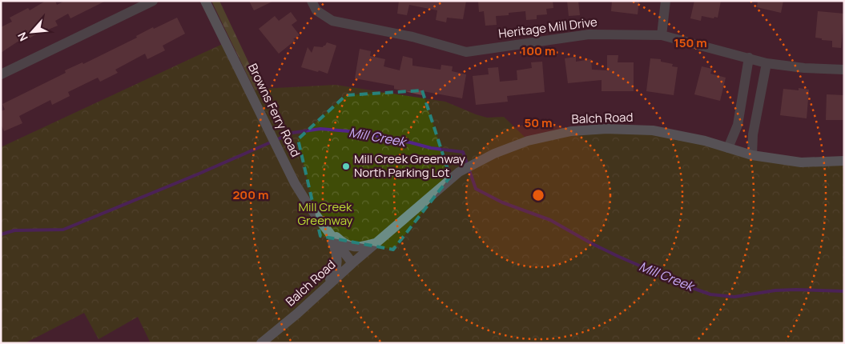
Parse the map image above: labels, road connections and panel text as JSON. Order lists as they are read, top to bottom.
{
  "streets": {
    "street": ["Heritage Mill Drive", "Browns Ferry Road", "Balch Road"]
  },
  "crossings": [
    ["Browns Ferry Road", "Balch Road"]
  ],
  "water": ["Mill Creek"],
  "parks": ["Mill Creek Greenway"],
  "places": ["Mill Creek Greenway North Parking Lot"],
  "north": "bottom left",
  "rings": [
    "150 m",
    "100 m",
    "50 m",
    "200 m"
  ]
}
